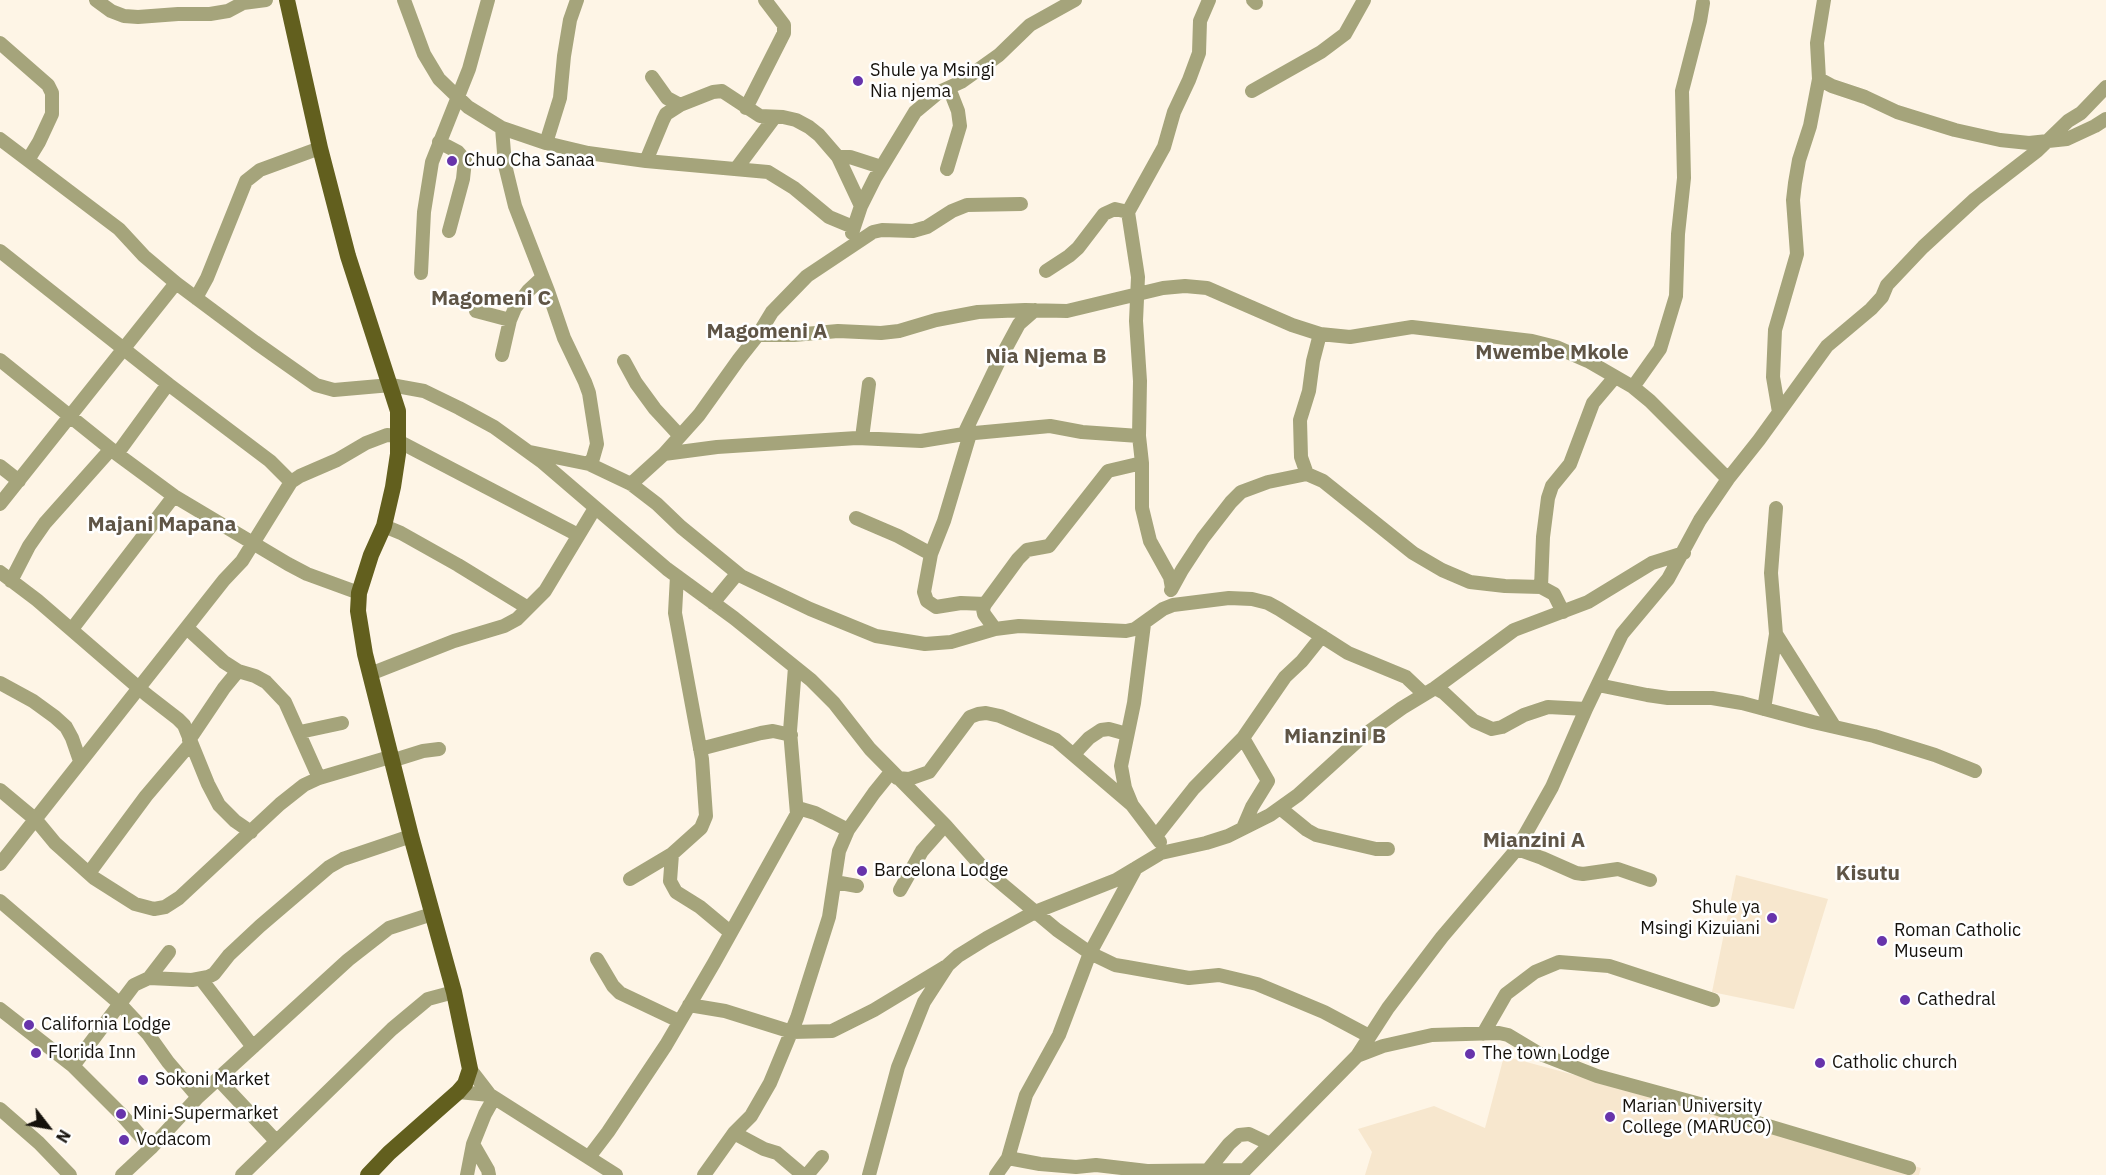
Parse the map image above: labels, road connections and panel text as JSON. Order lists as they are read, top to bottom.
{
  "districts": [
    "Magomeni C",
    "Magomeni A",
    "Mwembe Mkole",
    "Nia Njema B",
    "Majani Mapana",
    "Mianzini B",
    "Mianzini A",
    "Kisutu"
  ],
  "places": [
    "Shule ya Msingi Nia njema",
    "Chuo Cha Sanaa",
    "Barcelona Lodge",
    "Shule ya Msingi Kizuiani",
    "Roman Catholic Museum",
    "Cathedral",
    "California Lodge",
    "Florida Inn",
    "The town Lodge",
    "Catholic church",
    "Sokoni Market",
    "Mini-Supermarket",
    "Marian University College (MARUCO)",
    "Vodacom"
  ],
  "north": "bottom right"
}
